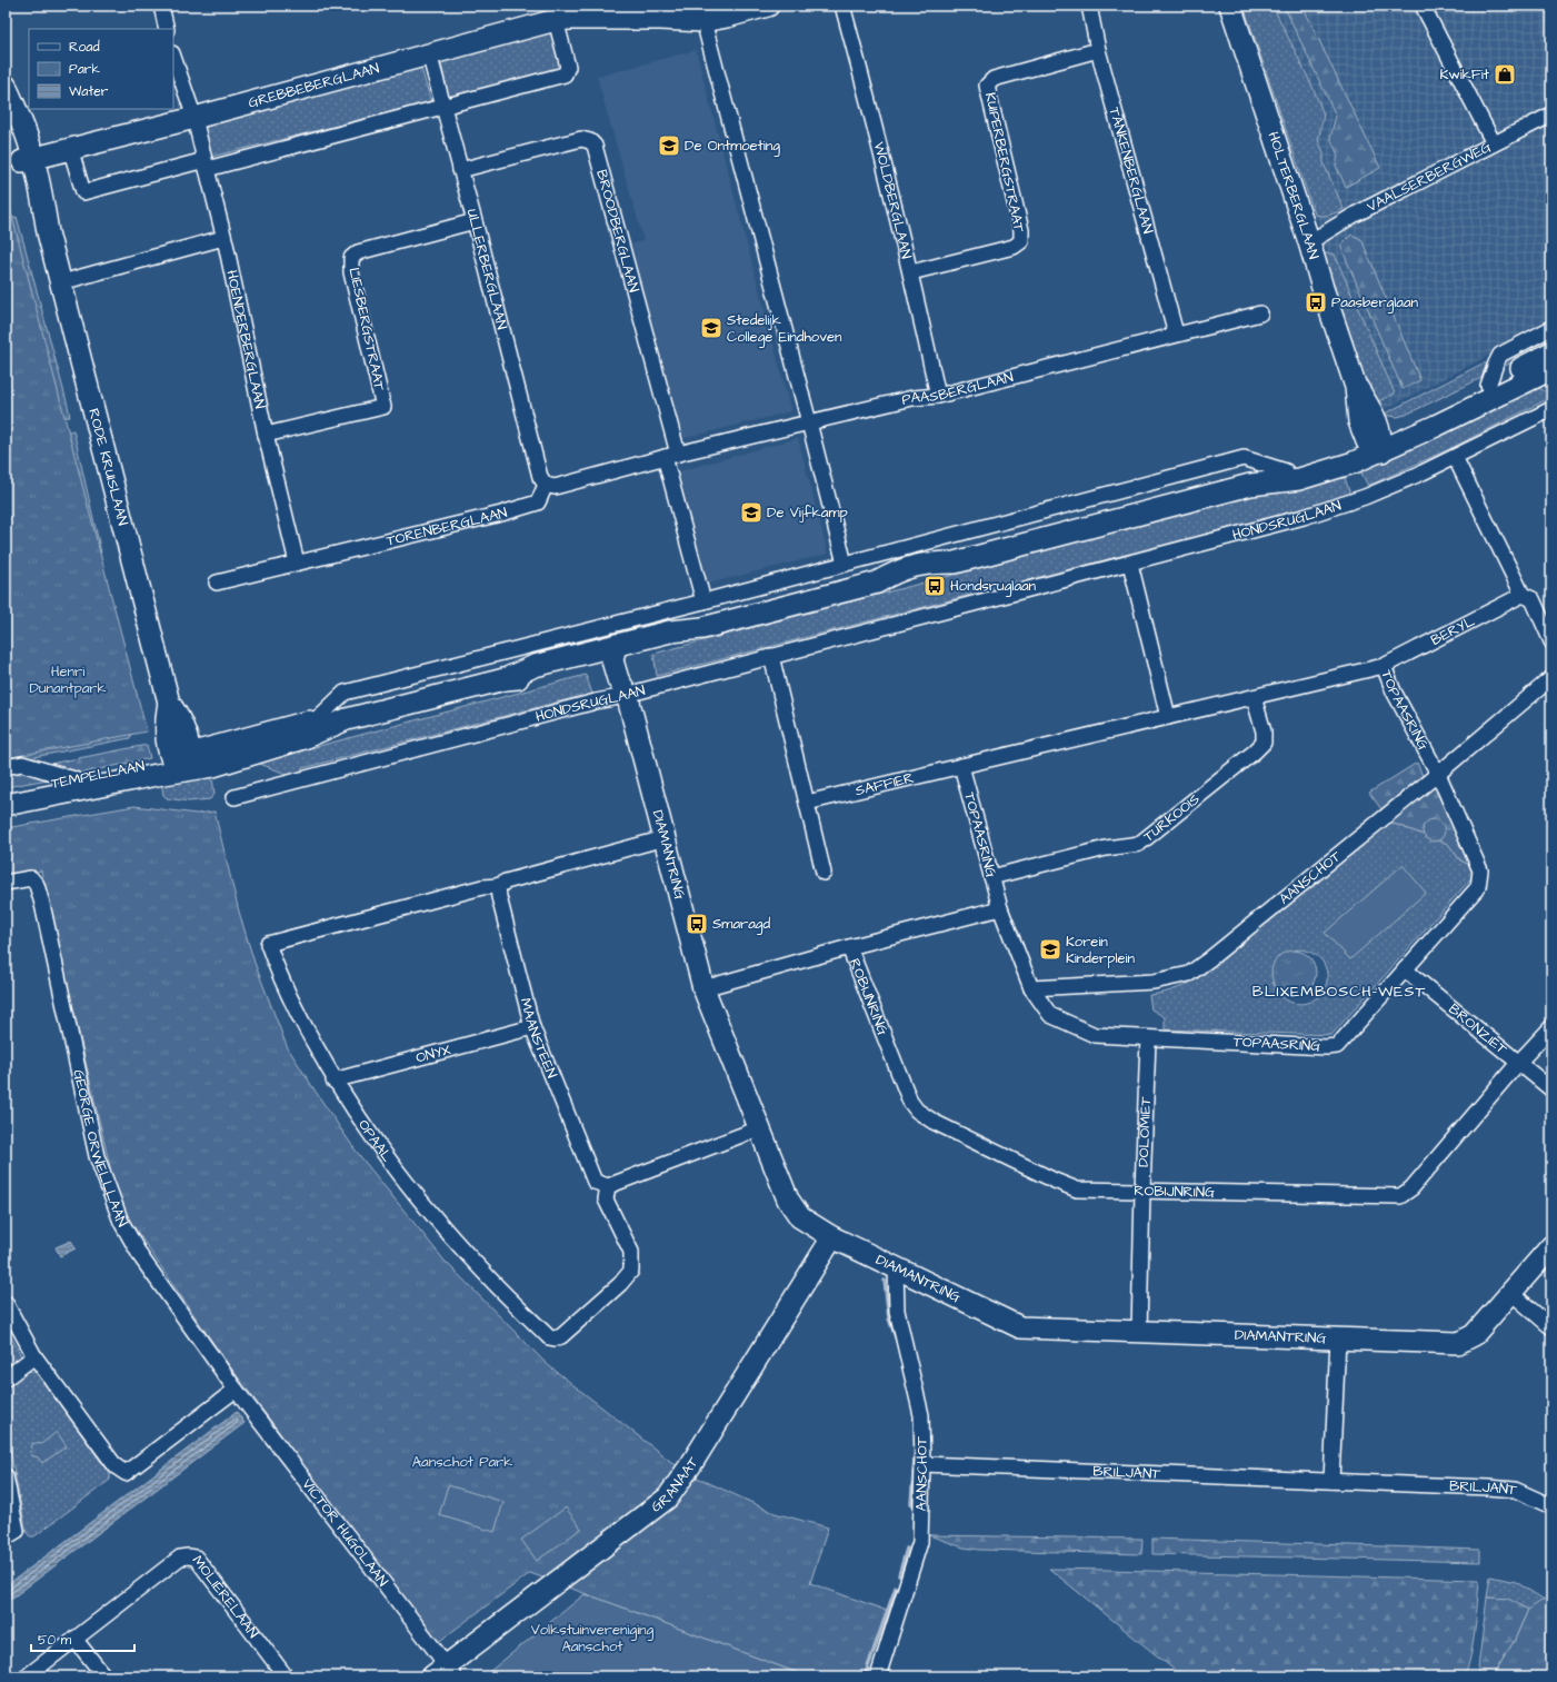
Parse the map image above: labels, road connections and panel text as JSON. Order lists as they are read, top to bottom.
{
  "streets": {
    "street": [
      "GREBBEBERGLAAN",
      "KUIPERBERGSTRAAT",
      "TANKENBERGLAAN",
      "VAALSERBERGWEG",
      "HOLTERBERGLAAN",
      "WOLDBERGLAAN",
      "BROODBERGLAAN",
      "ULLERBERGLAAN",
      "LIESBERGSTRAAT",
      "HOENDERBERGLAAN",
      "PAASBERGLAAN",
      "RODE KRUISLAAN",
      "HONDSRUGLAAN",
      "TORENBERGLAAN",
      "BERYL",
      "TOPAASRING",
      "TEMPELLAAN",
      "SAFFIER",
      "TURKOOIS",
      "DIAMANTRING",
      "AANSCHOT",
      "ROBIJNRING",
      "BRONZIET",
      "MAANSTEEN",
      "ONYX",
      "DOLOMIET",
      "OPAAL",
      "GEORGE ORWELLLAAN",
      "BRILJANT",
      "GRANAAT",
      "VICTOR HUGOLAAN",
      "MOLIÈRELAAN"
    ]
  },
  "crossings": [
    ["GREBBEBERGLAAN", "ULLERBERGLAAN"],
    ["GREBBEBERGLAAN", "HOENDERBERGLAAN"],
    ["GREBBEBERGLAAN", "RODE KRUISLAAN"],
    ["KUIPERBERGSTRAAT", "TANKENBERGLAAN"],
    ["KUIPERBERGSTRAAT", "WOLDBERGLAAN"],
    ["TANKENBERGLAAN", "PAASBERGLAAN"],
    ["VAALSERBERGWEG", "HOLTERBERGLAAN"],
    ["WOLDBERGLAAN", "PAASBERGLAAN"],
    ["BROODBERGLAAN", "ULLERBERGLAAN"],
    ["ULLERBERGLAAN", "LIESBERGSTRAAT"],
    ["ULLERBERGLAAN", "TORENBERGLAAN"],
    ["LIESBERGSTRAAT", "HOENDERBERGLAAN"],
    ["HOENDERBERGLAAN", "TORENBERGLAAN"],
    ["RODE KRUISLAAN", "TEMPELLAAN"],
    ["HONDSRUGLAAN", "DIAMANTRING"],
    ["BERYL", "TOPAASRING"],
    ["TOPAASRING", "SAFFIER"],
    ["TOPAASRING", "TURKOOIS"],
    ["TOPAASRING", "AANSCHOT"],
    ["TOPAASRING", "BRONZIET"],
    ["TOPAASRING", "DOLOMIET"],
    ["DIAMANTRING", "AANSCHOT"],
    ["DIAMANTRING", "DOLOMIET"],
    ["DIAMANTRING", "GRANAAT"],
    ["AANSCHOT", "BRILJANT"],
    ["ROBIJNRING", "BRONZIET"],
    ["ROBIJNRING", "DOLOMIET"],
    ["MAANSTEEN", "ONYX"],
    ["MAANSTEEN", "OPAAL"],
    ["ONYX", "OPAAL"],
    ["GEORGE ORWELLLAAN", "VICTOR HUGOLAAN"],
    ["GRANAAT", "VICTOR HUGOLAAN"]
  ],
  "districts": ["BLIXEMBOSCH-WEST"],
  "parks": ["Henri Dunantpark", "Aanschot Park", "Volkstuinvereniging Aanschot"],
  "places": {
    "shop": ["KwikFit"],
    "school or university": [
      "De Ontmoeting",
      "Stedelijk College Eindhoven",
      "De Vijfkamp",
      "Korein Kinderplein"
    ],
    "bus stop": ["Paasberglaan", "Hondsruglaan", "Smaragd"]
  },
  "legend": ["Road", "Park", "Water"],
  "scale_bar": "50 m"
}
